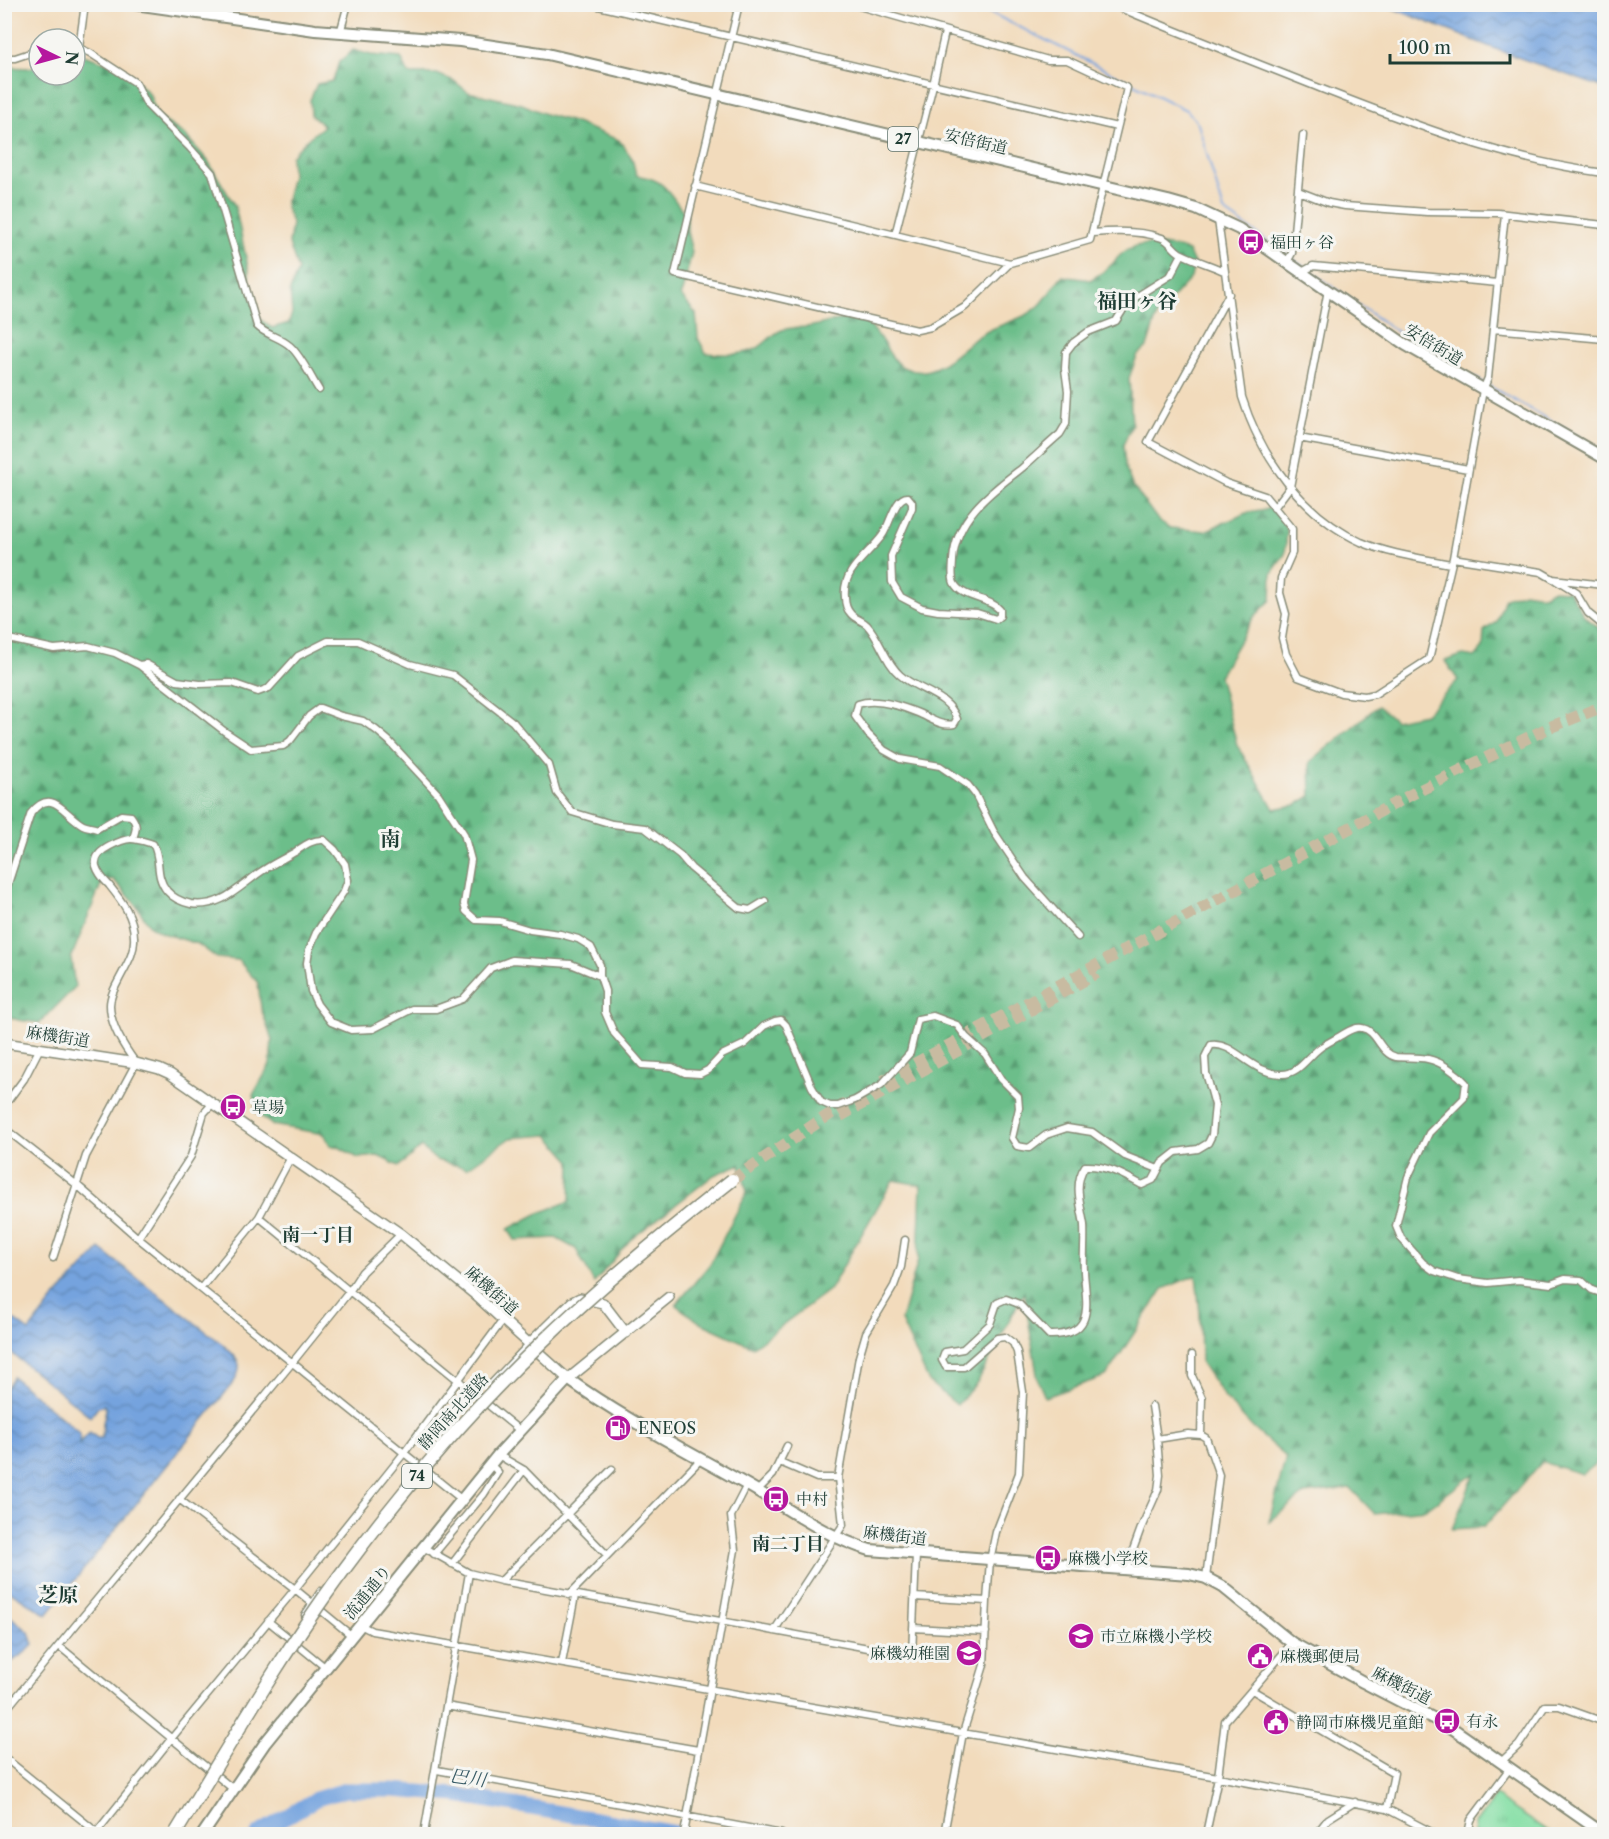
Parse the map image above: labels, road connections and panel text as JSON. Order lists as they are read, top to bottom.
{
  "streets": {
    "highway": ["静岡南北道路", "74"],
    "main road": [
      "27",
      "安倍街道",
      "麻機街道",
      "流通通り"
    ]
  },
  "crossings": [
    ["麻機街道", "流通通り"]
  ],
  "districts": [
    "福田ヶ谷",
    "南",
    "南一丁目",
    "南二丁目",
    "芝原"
  ],
  "water": ["巴川"],
  "places": {
    "bus stop": [
      "福田ヶ谷",
      "草場",
      "中村",
      "麻機小学校",
      "有永"
    ],
    "fuel station": ["ENEOS"],
    "school or university": ["市立麻機小学校", "麻機幼稚園"],
    "public building": ["麻機郵便局", "静岡市麻機児童館"]
  },
  "scale_bar": "100 m",
  "north": "right"
}
